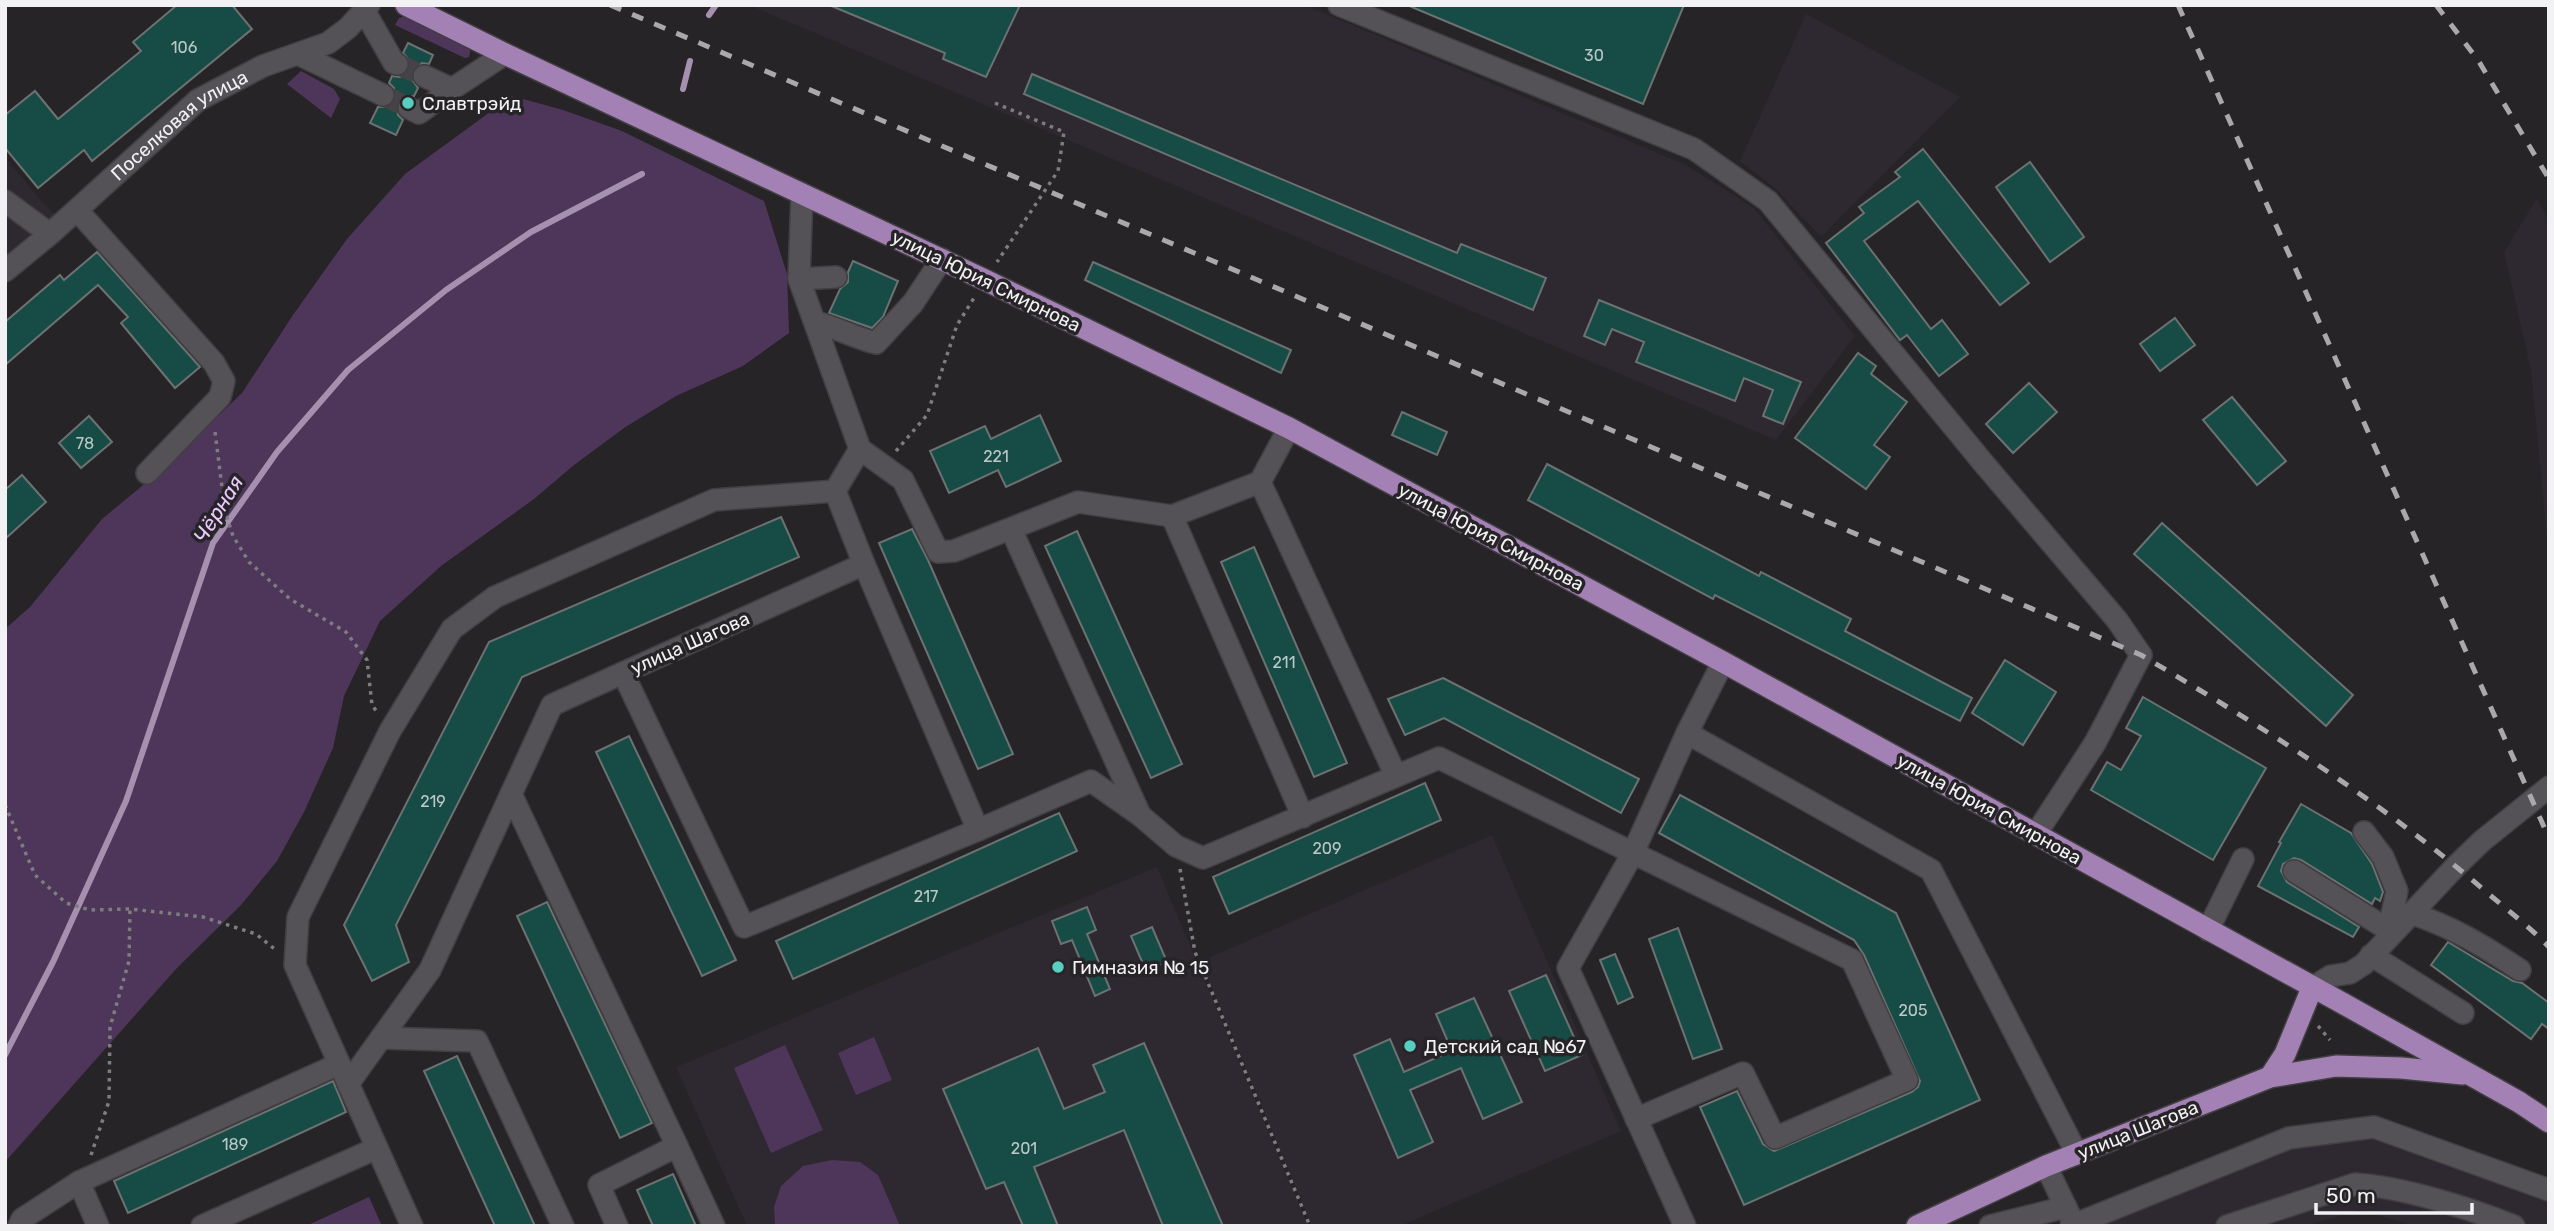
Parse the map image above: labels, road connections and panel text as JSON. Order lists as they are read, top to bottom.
{
  "streets": {
    "main road": ["улица Юрия Смирнова", "улица Шагова"],
    "street": ["Поселковая улица"]
  },
  "crossings": [
    ["улица Юрия Смирнова", "улица Шагова"]
  ],
  "water": ["Чёрная"],
  "places": ["Славтрэйд", "Гимназия № 15", "Детский сад №67"],
  "house_numbers": [
    "106",
    "30",
    "78",
    "221",
    "211",
    "219",
    "209",
    "217",
    "205",
    "189",
    "201"
  ],
  "scale_bar": "50 m"
}
